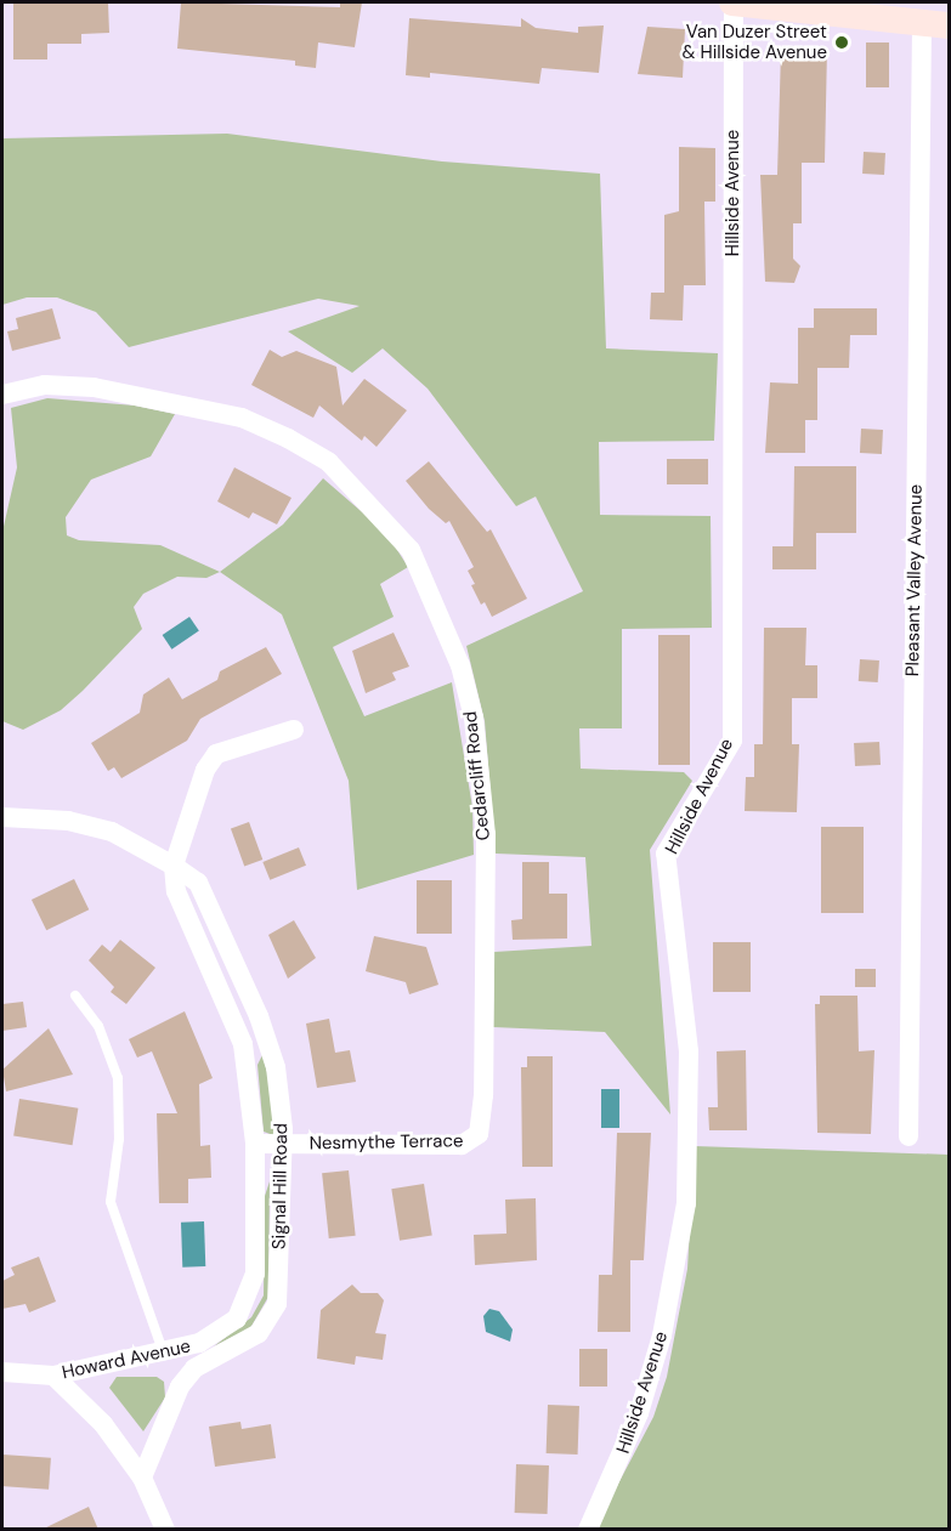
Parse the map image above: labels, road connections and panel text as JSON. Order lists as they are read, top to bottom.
{
  "streets": {
    "street": [
      "Hillside Avenue",
      "Pleasant Valley Avenue",
      "Cedarcliff Road",
      "Nesmythe Terrace",
      "Signal Hill Road",
      "Howard Avenue"
    ]
  },
  "crossings": [
    ["Cedarcliff Road", "Nesmythe Terrace"],
    ["Nesmythe Terrace", "Signal Hill Road"],
    ["Signal Hill Road", "Howard Avenue"]
  ],
  "places": ["Van Duzer Street & Hillside Avenue"]
}
